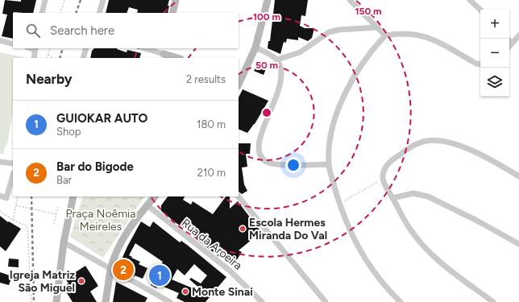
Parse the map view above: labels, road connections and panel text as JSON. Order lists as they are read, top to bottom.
{
  "streets": {
    "street": ["Rua da Aroeira"]
  },
  "parks": ["Praça Noêmia Meireles"],
  "places": ["Escola Hermes Miranda Do Val", "Igreja Matriz São Miguel", "Monte Sinai"],
  "page": {
    "map_buttons": ["+", "−"],
    "search": "Search here",
    "heading": ["Nearby", "2 results"],
    "list": [
      {
        "mark": "1",
        "name": "GUIOKAR AUTO",
        "note": "Shop",
        "value": "180 m"
      },
      {
        "mark": "2",
        "name": "Bar do Bigode",
        "note": "Bar",
        "value": "210 m"
      }
    ],
    "pins": ["2", "1"]
  },
  "rings": ["150 m", "100 m", "50 m"]
}
